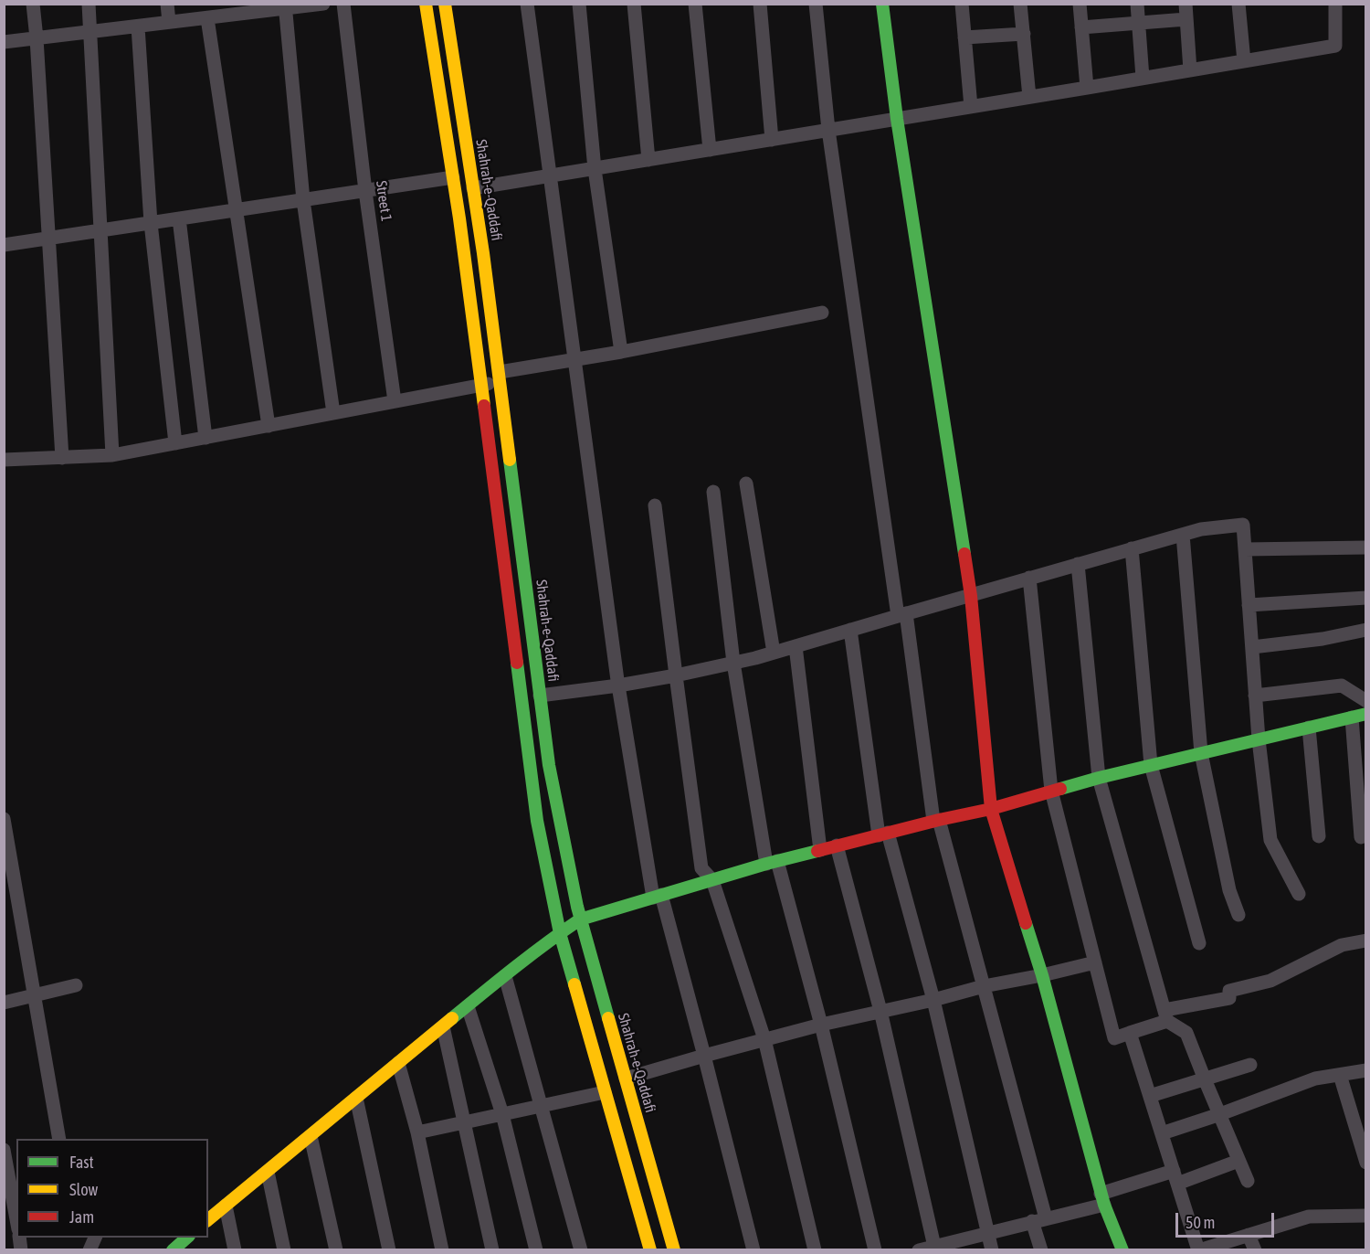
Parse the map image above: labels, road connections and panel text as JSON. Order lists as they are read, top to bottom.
{
  "streets": {
    "street": ["Shahrah-e-Qaddafi", "Street 1"]
  },
  "legend": ["Fast", "Slow", "Jam"],
  "scale_bar": "50 m"
}
